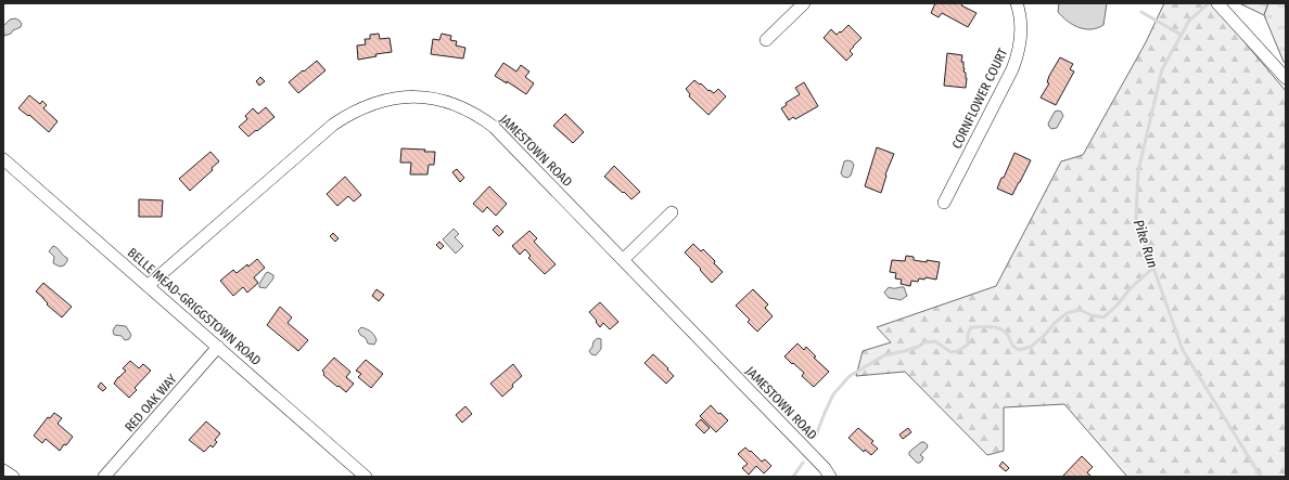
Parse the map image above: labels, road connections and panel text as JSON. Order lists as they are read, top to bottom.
{
  "streets": {
    "street": [
      "CORNFLOWER COURT",
      "JAMESTOWN ROAD",
      "BELLE MEAD-GRIGGSTOWN ROAD",
      "RED OAK WAY"
    ]
  },
  "crossings": [
    ["JAMESTOWN ROAD", "BELLE MEAD-GRIGGSTOWN ROAD"],
    ["BELLE MEAD-GRIGGSTOWN ROAD", "RED OAK WAY"]
  ],
  "water": ["Pike Run"]
}
